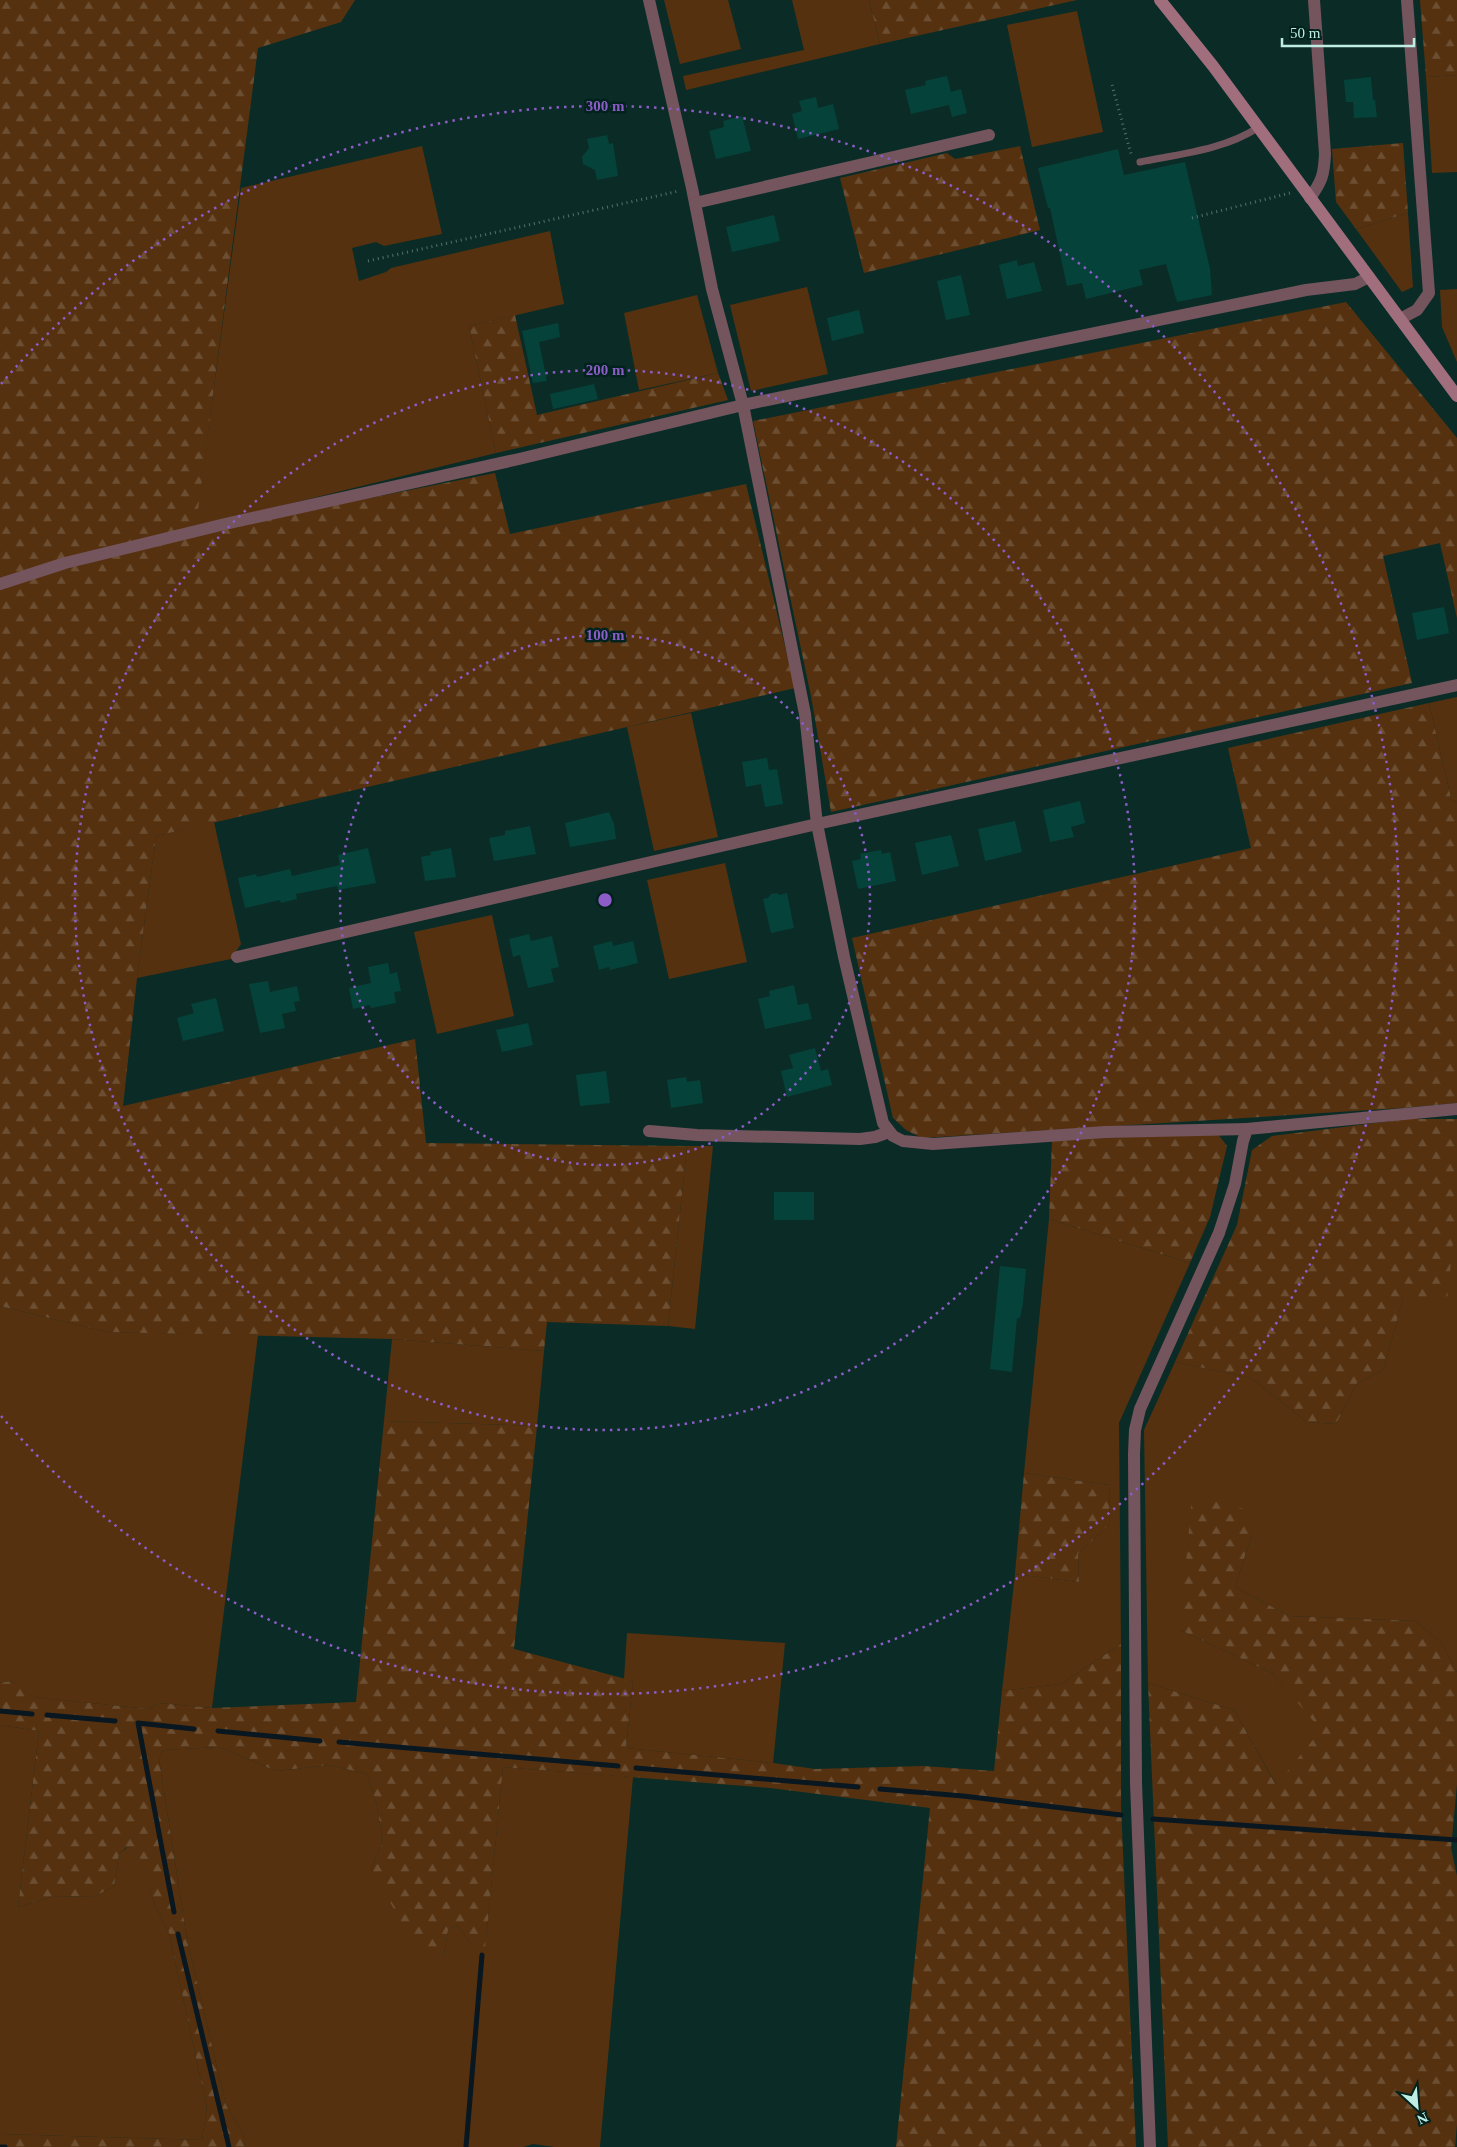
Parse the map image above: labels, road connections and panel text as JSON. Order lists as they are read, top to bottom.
{
  "scale_bar": "50 m",
  "north": "bottom right",
  "rings": ["300 m", "200 m", "100 m"]
}
